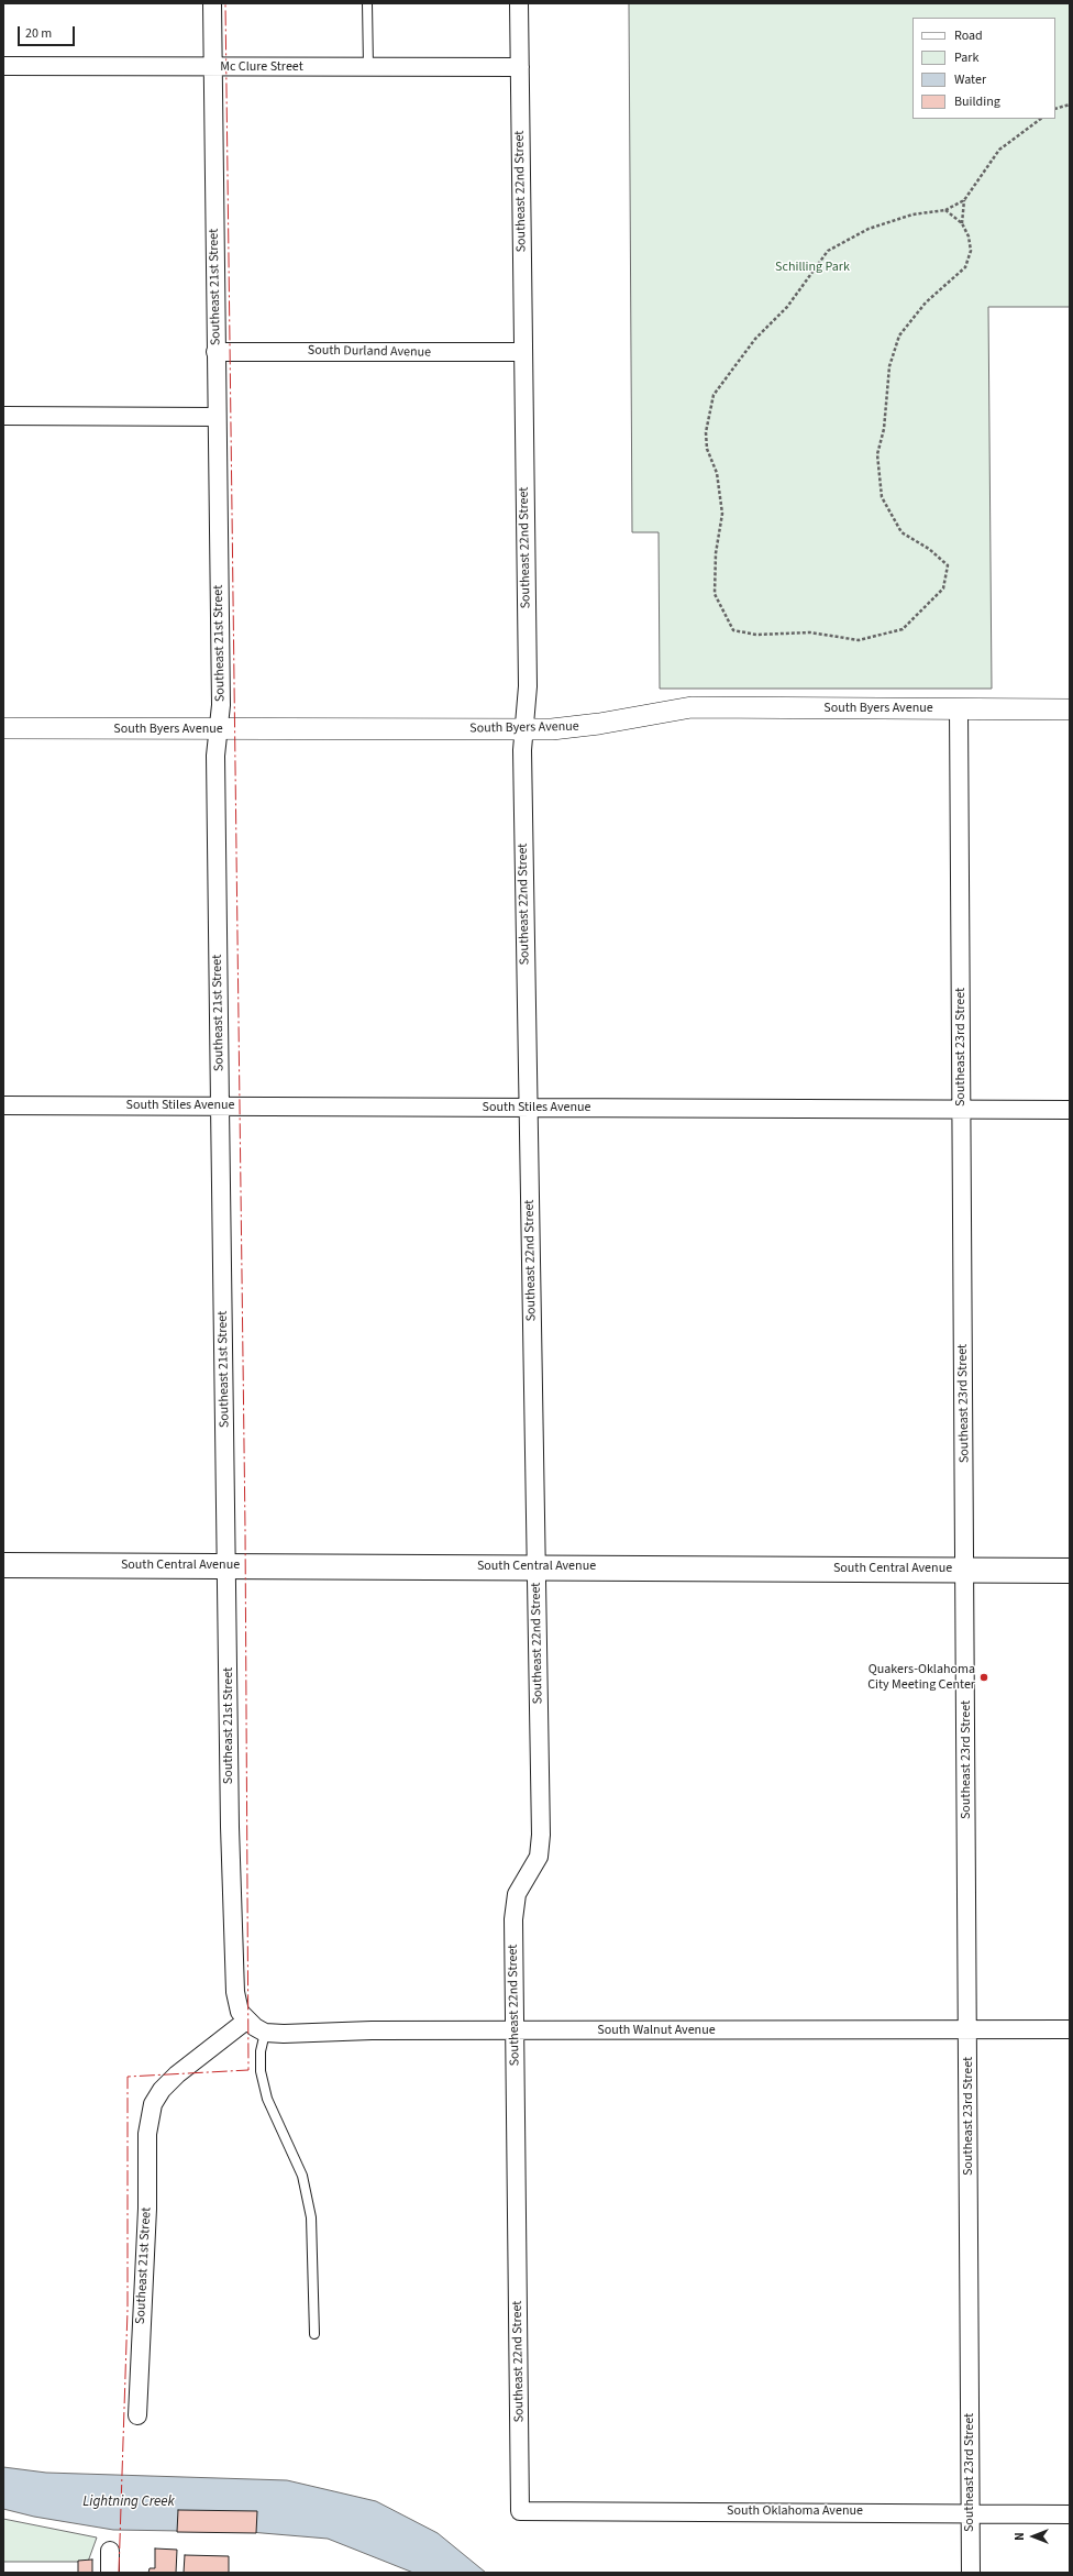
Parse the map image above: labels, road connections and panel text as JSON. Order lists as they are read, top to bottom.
{
  "streets": {
    "main road": ["South Central Avenue"],
    "street": [
      "Mc Clure Street",
      "Southeast 22nd Street",
      "Southeast 21st Street",
      "South Durland Avenue",
      "South Byers Avenue",
      "Southeast 23rd Street",
      "South Stiles Avenue",
      "South Walnut Avenue",
      "South Oklahoma Avenue"
    ]
  },
  "crossings": [
    ["Mc Clure Street", "Southeast 22nd Street"],
    ["Mc Clure Street", "Southeast 21st Street"],
    ["Southeast 22nd Street", "South Durland Avenue"],
    ["Southeast 22nd Street", "South Byers Avenue"],
    ["Southeast 22nd Street", "South Stiles Avenue"],
    ["Southeast 22nd Street", "South Central Avenue"],
    ["Southeast 22nd Street", "South Walnut Avenue"],
    ["Southeast 22nd Street", "South Oklahoma Avenue"],
    ["Southeast 21st Street", "South Durland Avenue"],
    ["Southeast 21st Street", "South Byers Avenue"],
    ["Southeast 21st Street", "South Stiles Avenue"],
    ["Southeast 21st Street", "South Central Avenue"],
    ["South Byers Avenue", "Southeast 23rd Street"],
    ["Southeast 23rd Street", "South Stiles Avenue"],
    ["Southeast 23rd Street", "South Central Avenue"],
    ["Southeast 23rd Street", "South Walnut Avenue"],
    ["Southeast 23rd Street", "South Oklahoma Avenue"]
  ],
  "water": ["Lightning Creek"],
  "parks": ["Schilling Park"],
  "places": ["Quakers-Oklahoma City Meeting Center"],
  "legend": [
    "Road",
    "Park",
    "Water",
    "Building"
  ],
  "scale_bar": "20 m",
  "north": "left"
}
